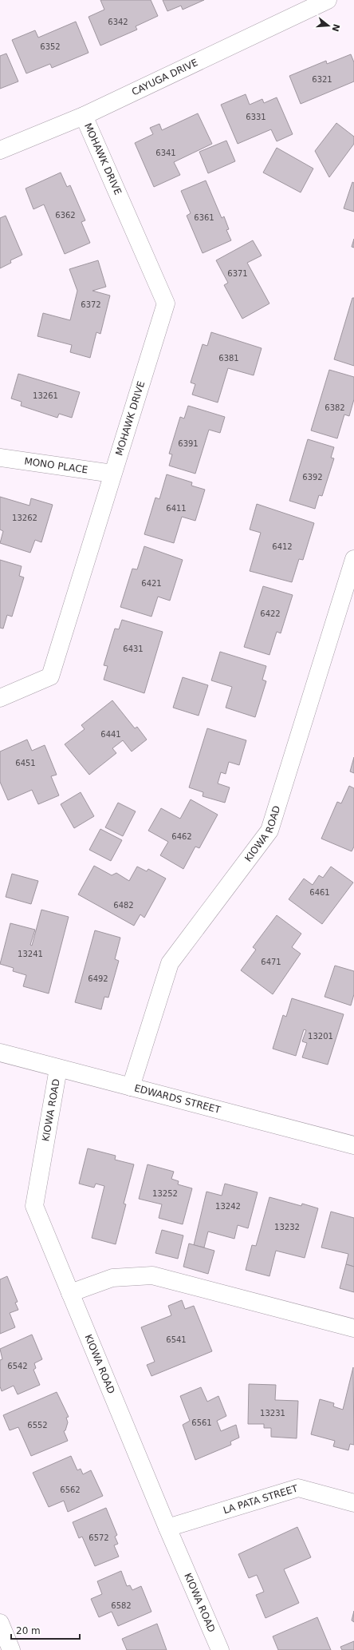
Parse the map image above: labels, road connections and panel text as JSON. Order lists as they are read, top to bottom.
{
  "streets": {
    "street": [
      "CAYUGA DRIVE",
      "MOHAWK DRIVE",
      "MONO PLACE",
      "KIOWA ROAD",
      "EDWARDS STREET",
      "LA PATA STREET"
    ]
  },
  "crossings": [
    ["CAYUGA DRIVE", "MOHAWK DRIVE"],
    ["MOHAWK DRIVE", "MONO PLACE"],
    ["KIOWA ROAD", "EDWARDS STREET"],
    ["KIOWA ROAD", "LA PATA STREET"]
  ],
  "house_numbers": [
    "6342",
    "6352",
    "6321",
    "6331",
    "6341",
    "6362",
    "6361",
    "6371",
    "6372",
    "6381",
    "13261",
    "6382",
    "6391",
    "6392",
    "6411",
    "13262",
    "6412",
    "6421",
    "6422",
    "6431",
    "6441",
    "6451",
    "6462",
    "6461",
    "6482",
    "13241",
    "6471",
    "6492",
    "13201",
    "13252",
    "13242",
    "13232",
    "6541",
    "6542",
    "13231",
    "6561",
    "6552",
    "6562",
    "6572",
    "6582"
  ],
  "scale_bar": "20 m",
  "north": "right"
}
